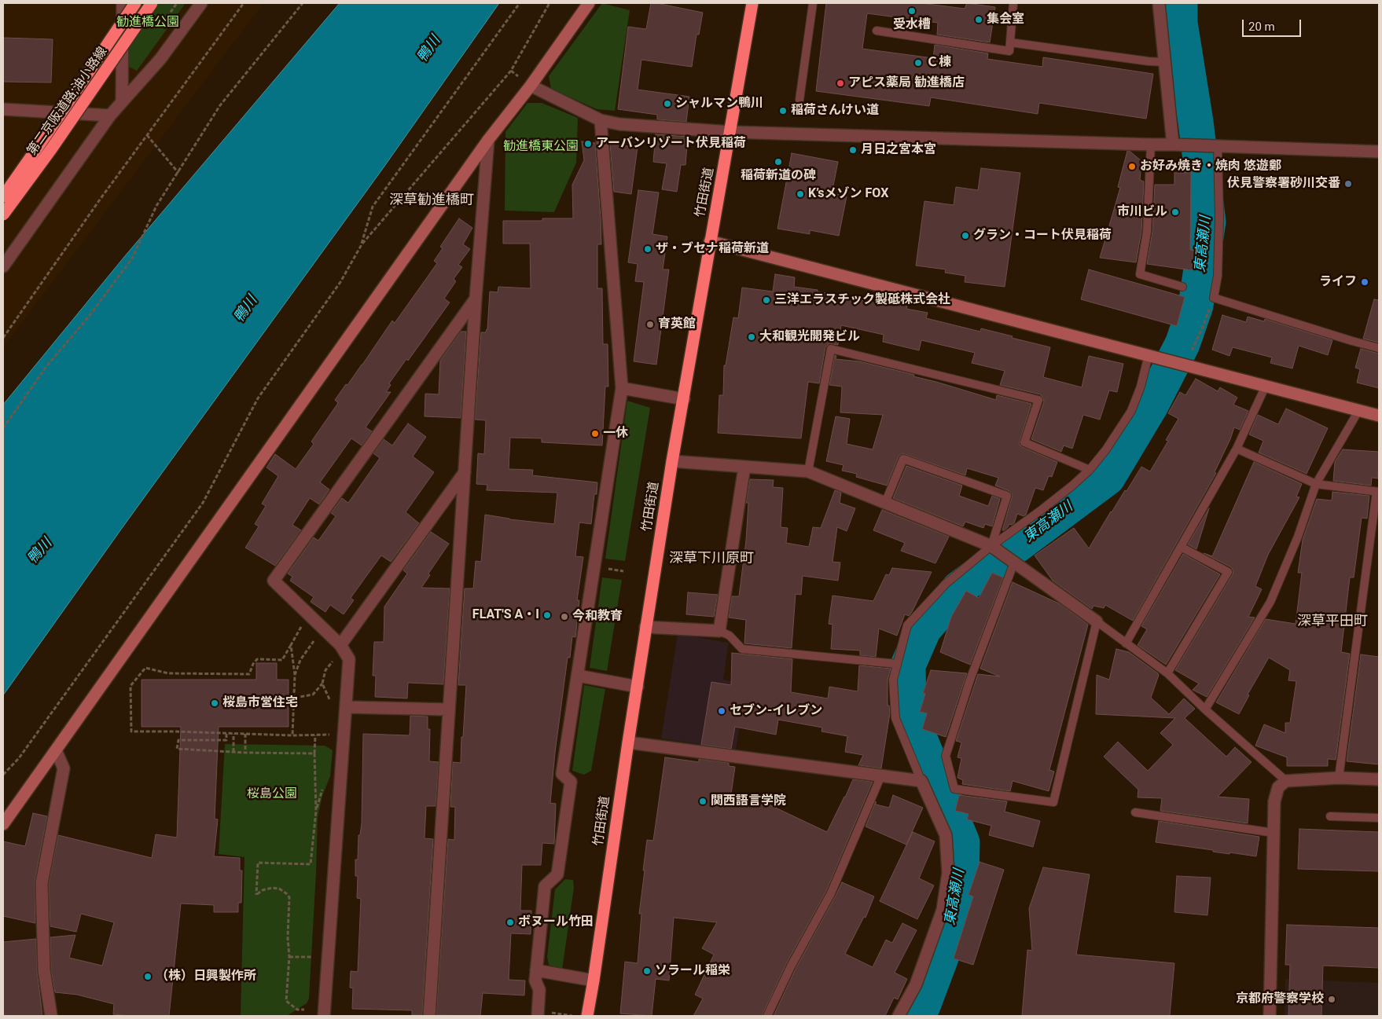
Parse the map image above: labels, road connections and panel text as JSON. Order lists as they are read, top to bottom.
{
  "streets": {
    "highway": ["第二京阪道路;油小路線", "竹田街道"]
  },
  "districts": ["深草勧進橋町", "深草下川原町", "深草平田町"],
  "water": ["鴨川", "東高瀬川"],
  "parks": ["勧進橋公園", "勧進橋東公園", "桜島公園"],
  "places": [
    "受水槽",
    "集会室",
    "Ｃ棟",
    "アピス薬局 勧進橋店",
    "シャルマン鴨川",
    "稲荷さんけい道",
    "アーバンリゾート伏見稲荷",
    "月日之宮本宮",
    "稲荷新道の碑",
    "お好み焼き・焼肉 悠遊鄭",
    "伏見警察署砂川交番",
    "K’sメゾン FOX",
    "市川ビル",
    "グラン・コート伏見稲荷",
    "ザ・ブセナ稲荷新道",
    "ライフ",
    "三洋エラスチック製砥株式会社",
    "育英館",
    "大和観光開発ビル",
    "一休",
    "FLAT'S A・I",
    "今和教育",
    "桜島市営住宅",
    "セブン-イレブン",
    "関西語言学院",
    "ボヌール竹田",
    "ソラール稲栄",
    "（株）日興製作所",
    "京都府警察学校"
  ],
  "scale_bar": "20 m"
}
